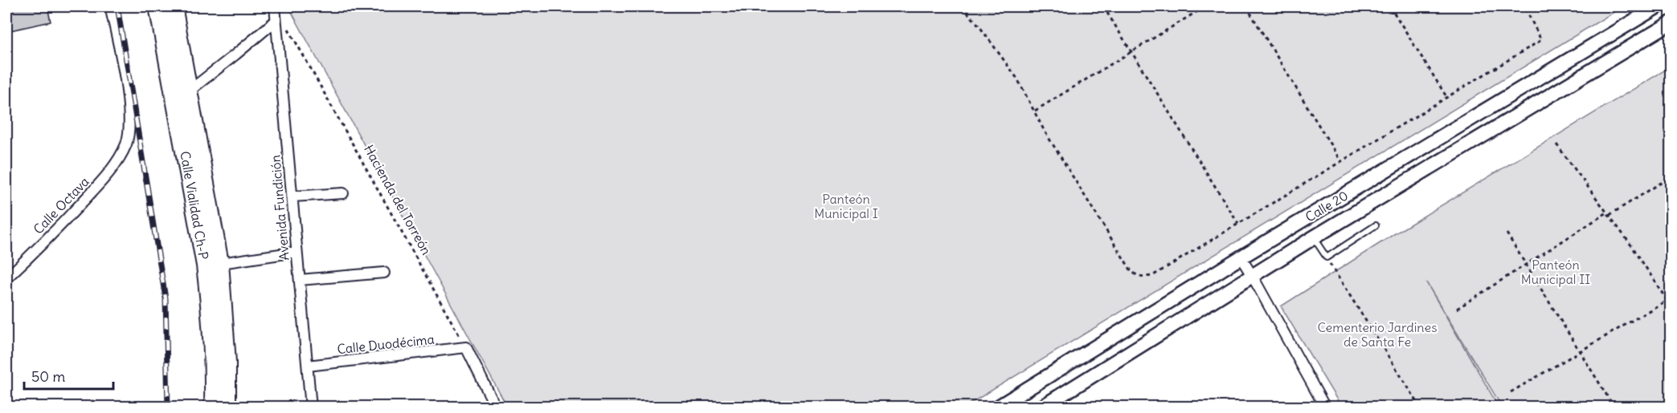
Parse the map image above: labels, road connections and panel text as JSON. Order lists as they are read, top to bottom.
{
  "streets": {
    "main road": ["Calle Vialidad Ch-P", "Calle 20"],
    "street": ["Calle Octava", "Avenida Fundición", "Calle Duodécima"],
    "path": ["Hacienda del Torreón"]
  },
  "crossings": [
    ["Hacienda del Torreón", "Avenida Fundición"],
    ["Hacienda del Torreón", "Calle Duodécima"],
    ["Avenida Fundición", "Calle Duodécima"]
  ],
  "parks": ["Panteón Municipal I", "Panteón Municipal II", "Cementerio Jardines de Santa Fe"],
  "scale_bar": "50 m"
}
